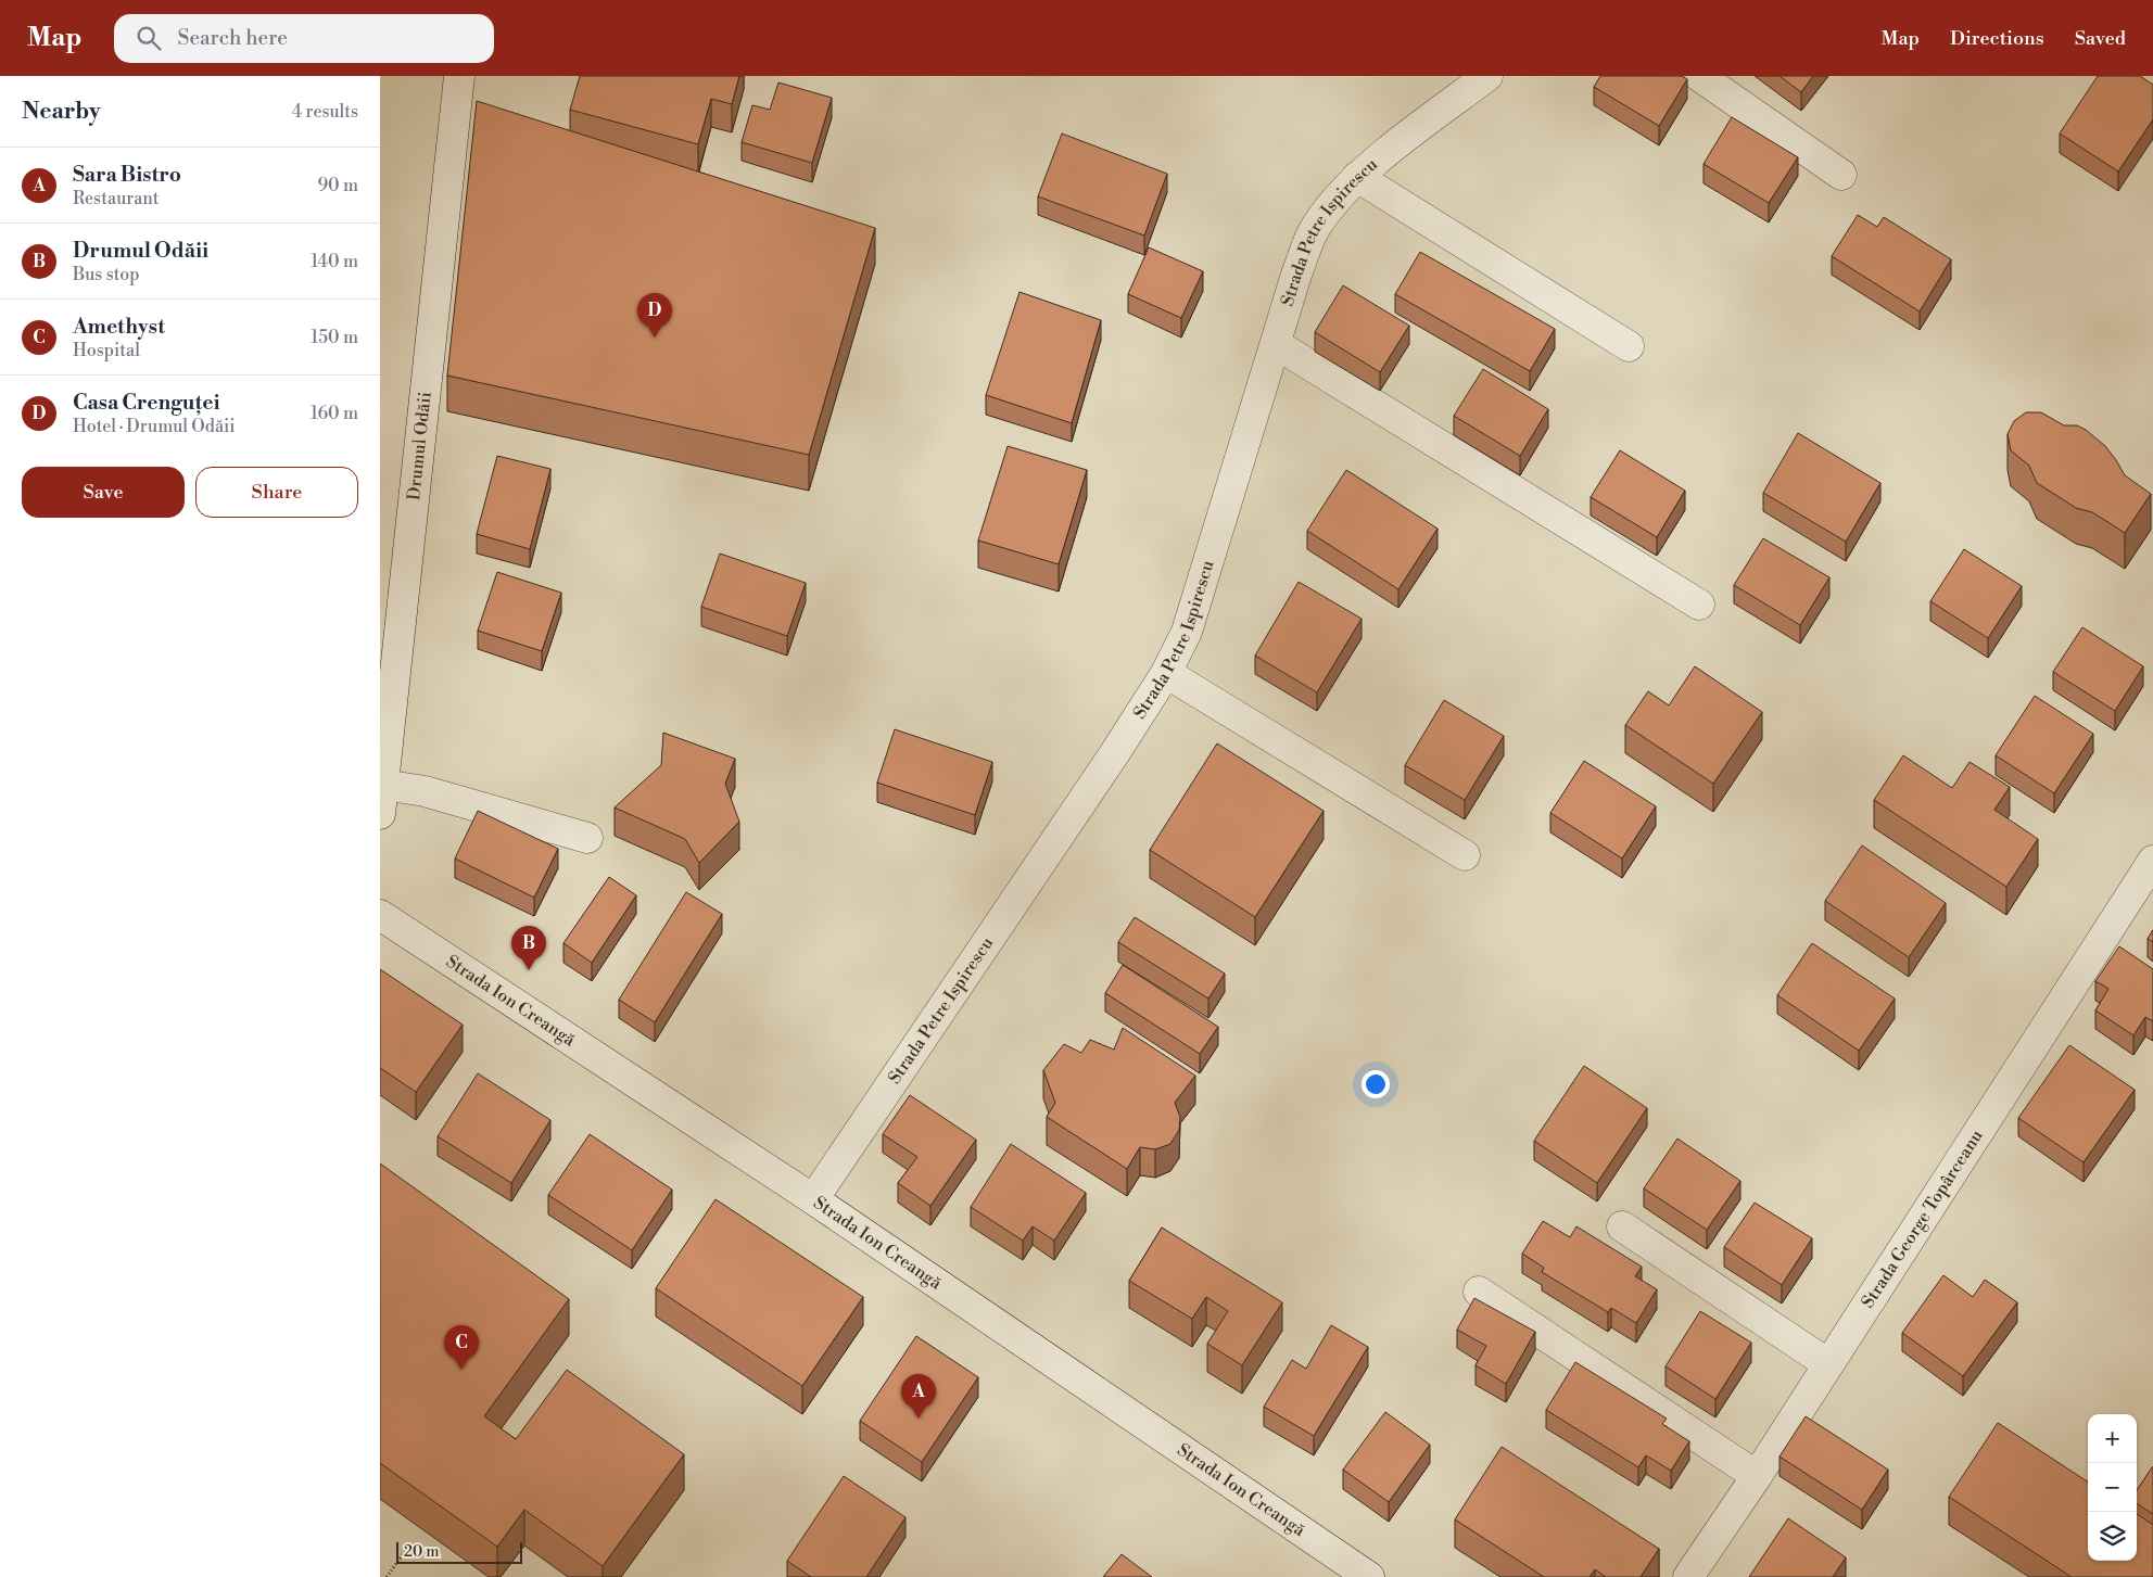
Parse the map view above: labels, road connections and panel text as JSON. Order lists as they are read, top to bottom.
{
  "streets": {
    "street": [
      "Strada Petre Ispirescu",
      "Drumul Odăii",
      "Strada Ion Creangă",
      "Strada George Topârceanu"
    ]
  },
  "crossings": [
    ["Strada Petre Ispirescu", "Strada Ion Creangă"]
  ],
  "scale_bar": "20 m",
  "page": {
    "header": "Map",
    "search": "Search here",
    "nav": ["Map", "Directions", "Saved"],
    "heading": ["Nearby", "4 results"],
    "list": [
      {
        "mark": "A",
        "name": "Sara Bistro",
        "note": "Restaurant",
        "value": "90 m"
      },
      {
        "mark": "B",
        "name": "Drumul Odăii",
        "note": "Bus stop",
        "value": "140 m"
      },
      {
        "mark": "C",
        "name": "Amethyst",
        "note": "Hospital",
        "value": "150 m"
      },
      {
        "mark": "D",
        "name": "Casa Crenguței",
        "note": "Hotel · Drumul Odăii",
        "value": "160 m"
      }
    ],
    "pins": [
      "D",
      "B",
      "C",
      "A"
    ],
    "buttons": ["Save", "Share"],
    "map_buttons": ["+", "−"],
    "scale": "20 m"
  }
}
